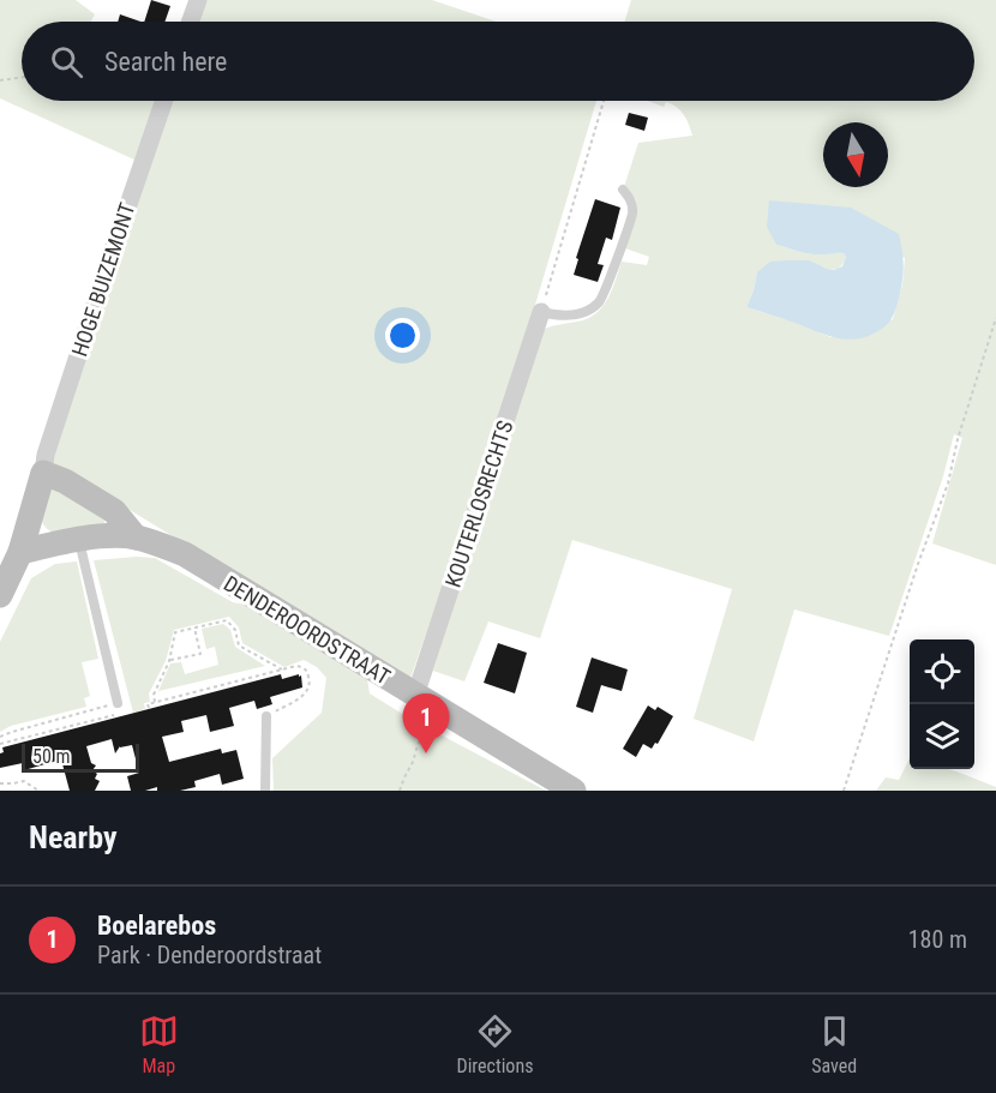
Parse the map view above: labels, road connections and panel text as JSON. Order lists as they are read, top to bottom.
{
  "streets": {
    "street": ["HOGE BUIZEMONT", "KOUTERLOSRECHTS", "DENDEROORDSTRAAT"]
  },
  "crossings": [
    ["HOGE BUIZEMONT", "DENDEROORDSTRAAT"],
    ["KOUTERLOSRECHTS", "DENDEROORDSTRAAT"]
  ],
  "scale_bar": "50 m",
  "north": "bottom",
  "page": {
    "search": "Search here",
    "pins": "1",
    "scale": "50 m",
    "heading": "Nearby",
    "list": [
      {
        "mark": "1",
        "name": "Boelarebos",
        "note": "Park · Denderoordstraat",
        "value": "180 m"
      }
    ],
    "nav": ["Map", "Directions", "Saved"]
  }
}
